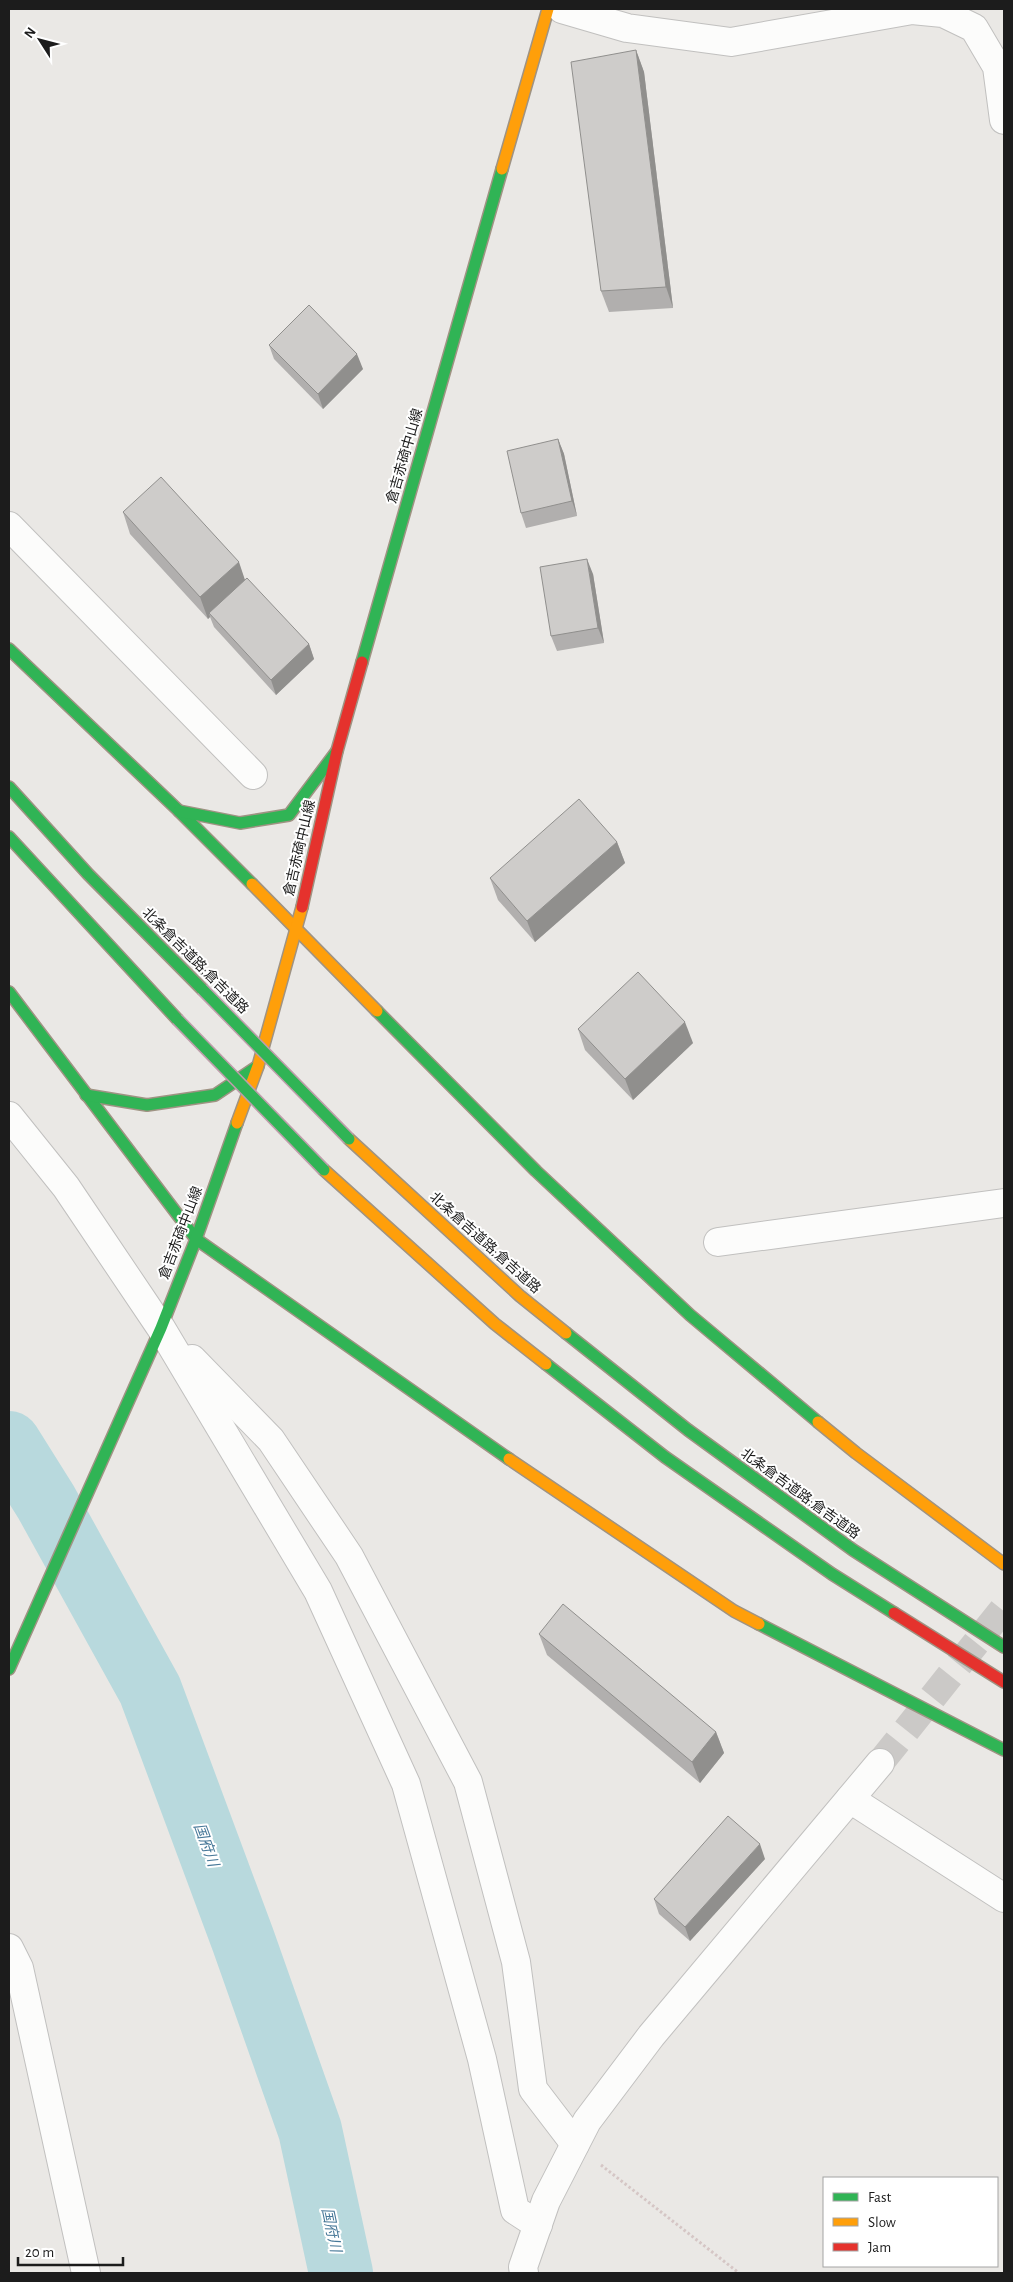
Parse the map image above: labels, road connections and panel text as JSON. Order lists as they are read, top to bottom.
{
  "streets": {
    "main road": ["倉吉赤碕中山線", "北条倉吉道路;倉吉道路"]
  },
  "water": ["国府川"],
  "legend": ["Fast", "Slow", "Jam"],
  "scale_bar": "20 m",
  "north": "top left"
}
